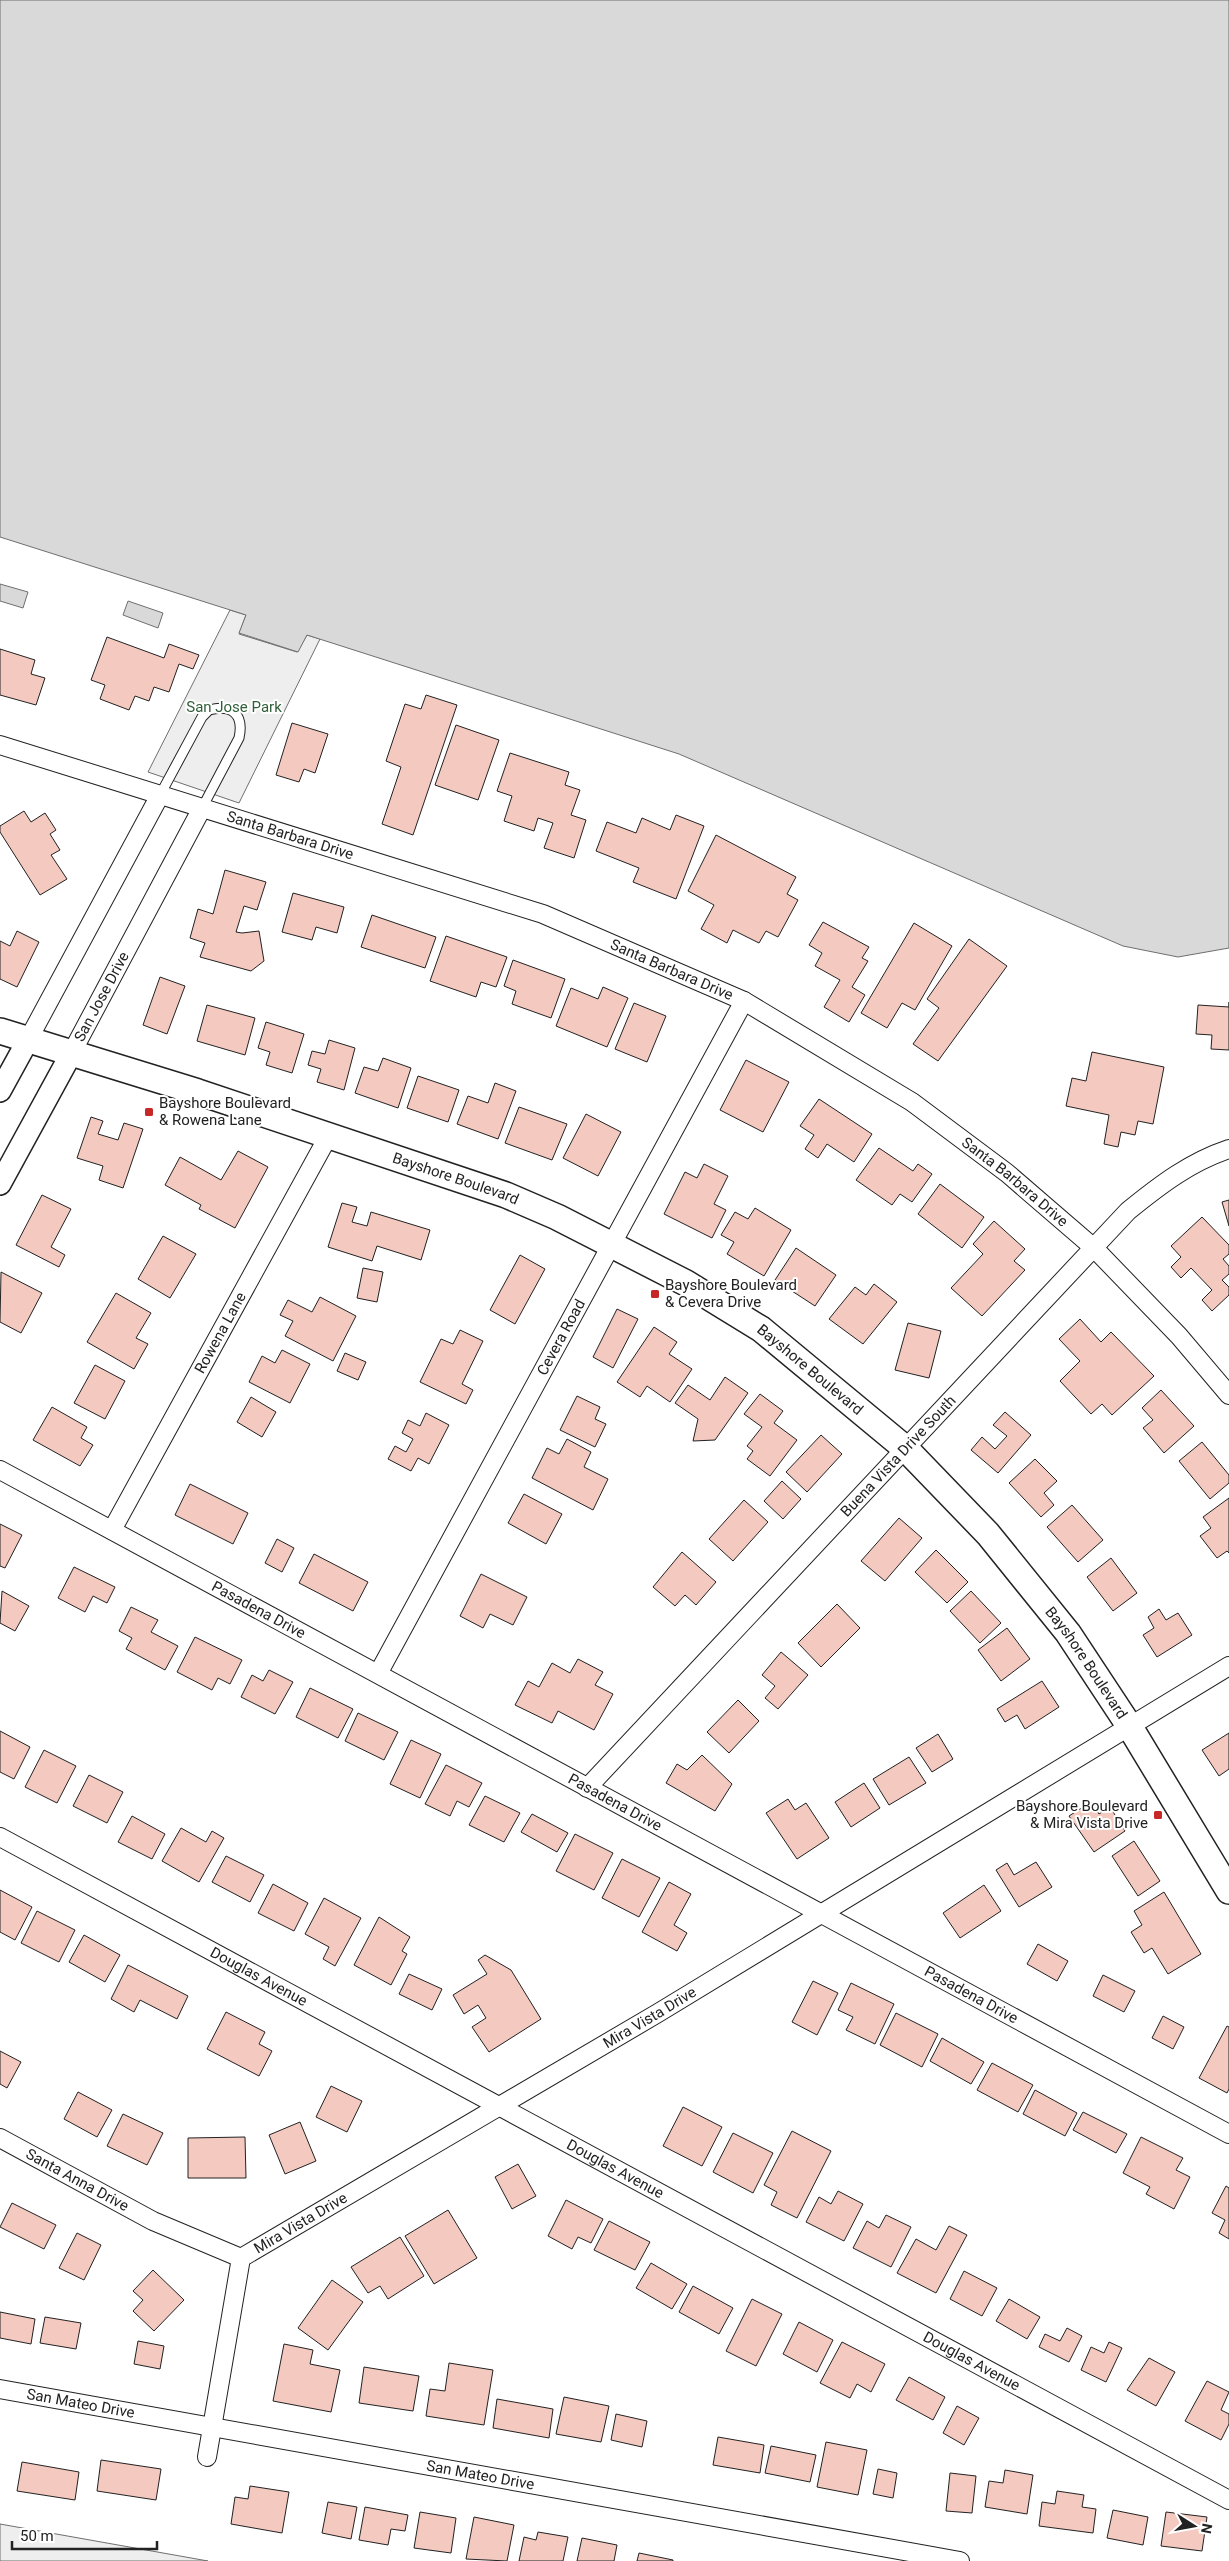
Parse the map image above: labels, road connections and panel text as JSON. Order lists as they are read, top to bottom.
{
  "streets": {
    "main road": ["Bayshore Boulevard"],
    "street": [
      "Santa Barbara Drive",
      "San Jose Drive",
      "Rowena Lane",
      "Cevera Road",
      "Buena Vista Drive South",
      "Pasadena Drive",
      "Douglas Avenue",
      "Mira Vista Drive",
      "Santa Anna Drive",
      "San Mateo Drive"
    ]
  },
  "crossings": [
    ["Santa Barbara Drive", "San Jose Drive"],
    ["Santa Barbara Drive", "Cevera Road"],
    ["Santa Barbara Drive", "Buena Vista Drive South"],
    ["San Jose Drive", "Bayshore Boulevard"],
    ["Bayshore Boulevard", "Rowena Lane"],
    ["Bayshore Boulevard", "Cevera Road"],
    ["Bayshore Boulevard", "Buena Vista Drive South"],
    ["Bayshore Boulevard", "Mira Vista Drive"],
    ["Rowena Lane", "Pasadena Drive"],
    ["Cevera Road", "Pasadena Drive"],
    ["Buena Vista Drive South", "Pasadena Drive"],
    ["Pasadena Drive", "Mira Vista Drive"],
    ["Douglas Avenue", "Mira Vista Drive"],
    ["Mira Vista Drive", "Santa Anna Drive"],
    ["Mira Vista Drive", "San Mateo Drive"]
  ],
  "parks": ["San Jose Park"],
  "places": {
    "transit": ["Bayshore Boulevard & Rowena Lane", "Bayshore Boulevard & Cevera Drive", "Bayshore Boulevard & Mira Vista Drive"]
  },
  "scale_bar": "50 m",
  "north": "right"
}
